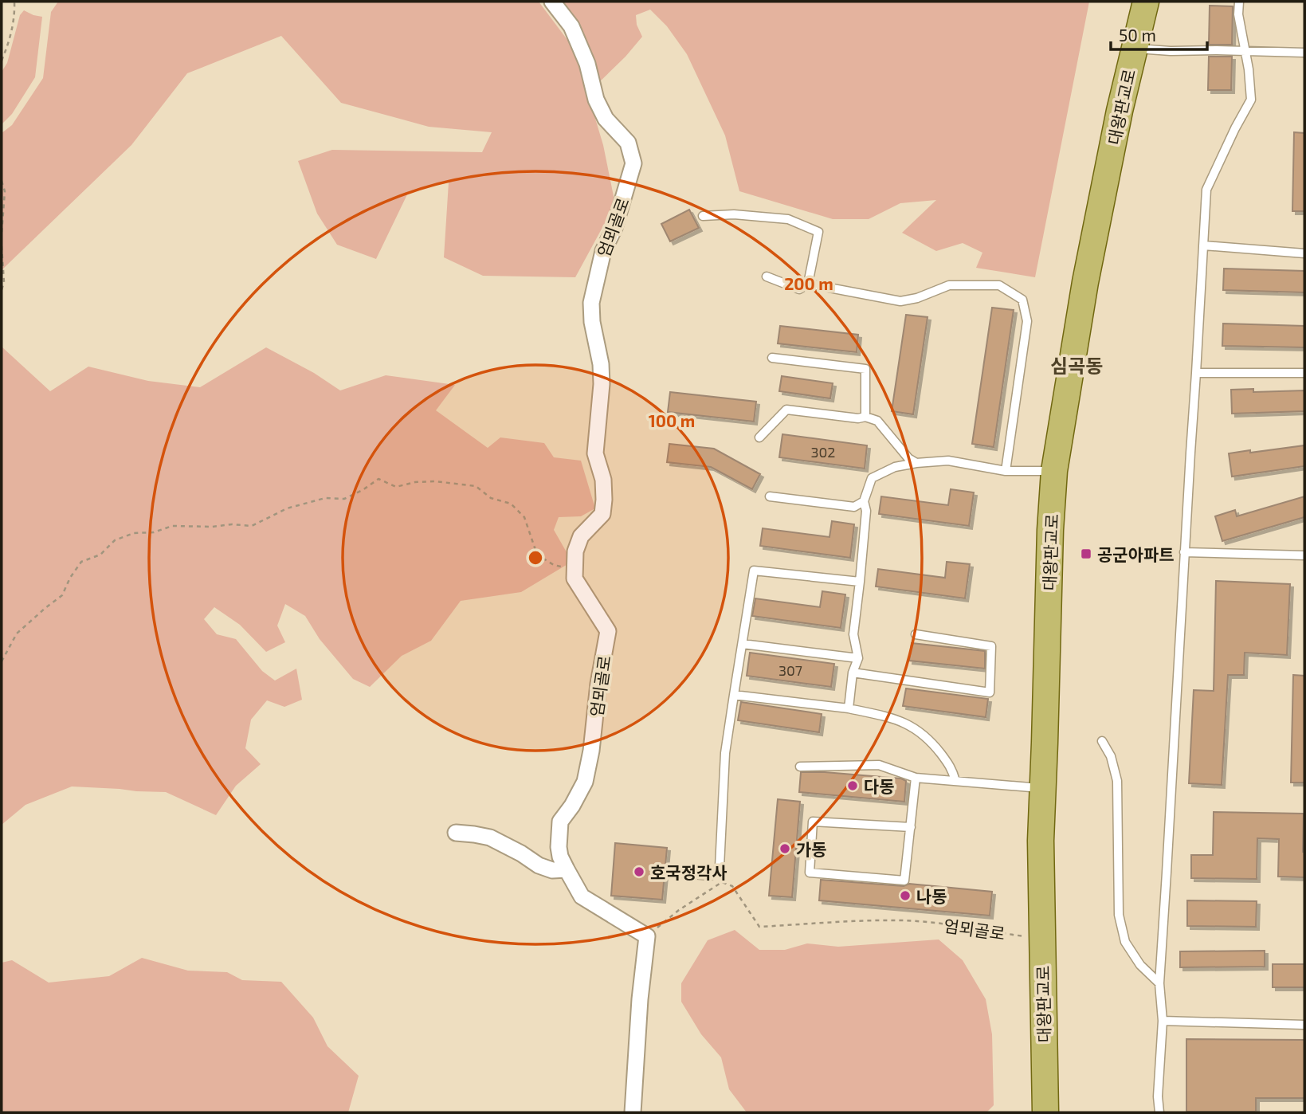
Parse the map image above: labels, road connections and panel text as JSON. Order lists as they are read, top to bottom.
{
  "streets": {
    "main road": ["대왕판교로"],
    "street": ["엄뫼골로"]
  },
  "crossings": [
    ["대왕판교로", "엄뫼골로"]
  ],
  "districts": ["심곡동"],
  "places": {
    "transit": ["공군아파트"],
    "other": [
      "다동",
      "가동",
      "호국정각사",
      "나동"
    ]
  },
  "house_numbers": ["302", "307"],
  "scale_bar": "50 m",
  "rings": ["200 m", "100 m"]
}
